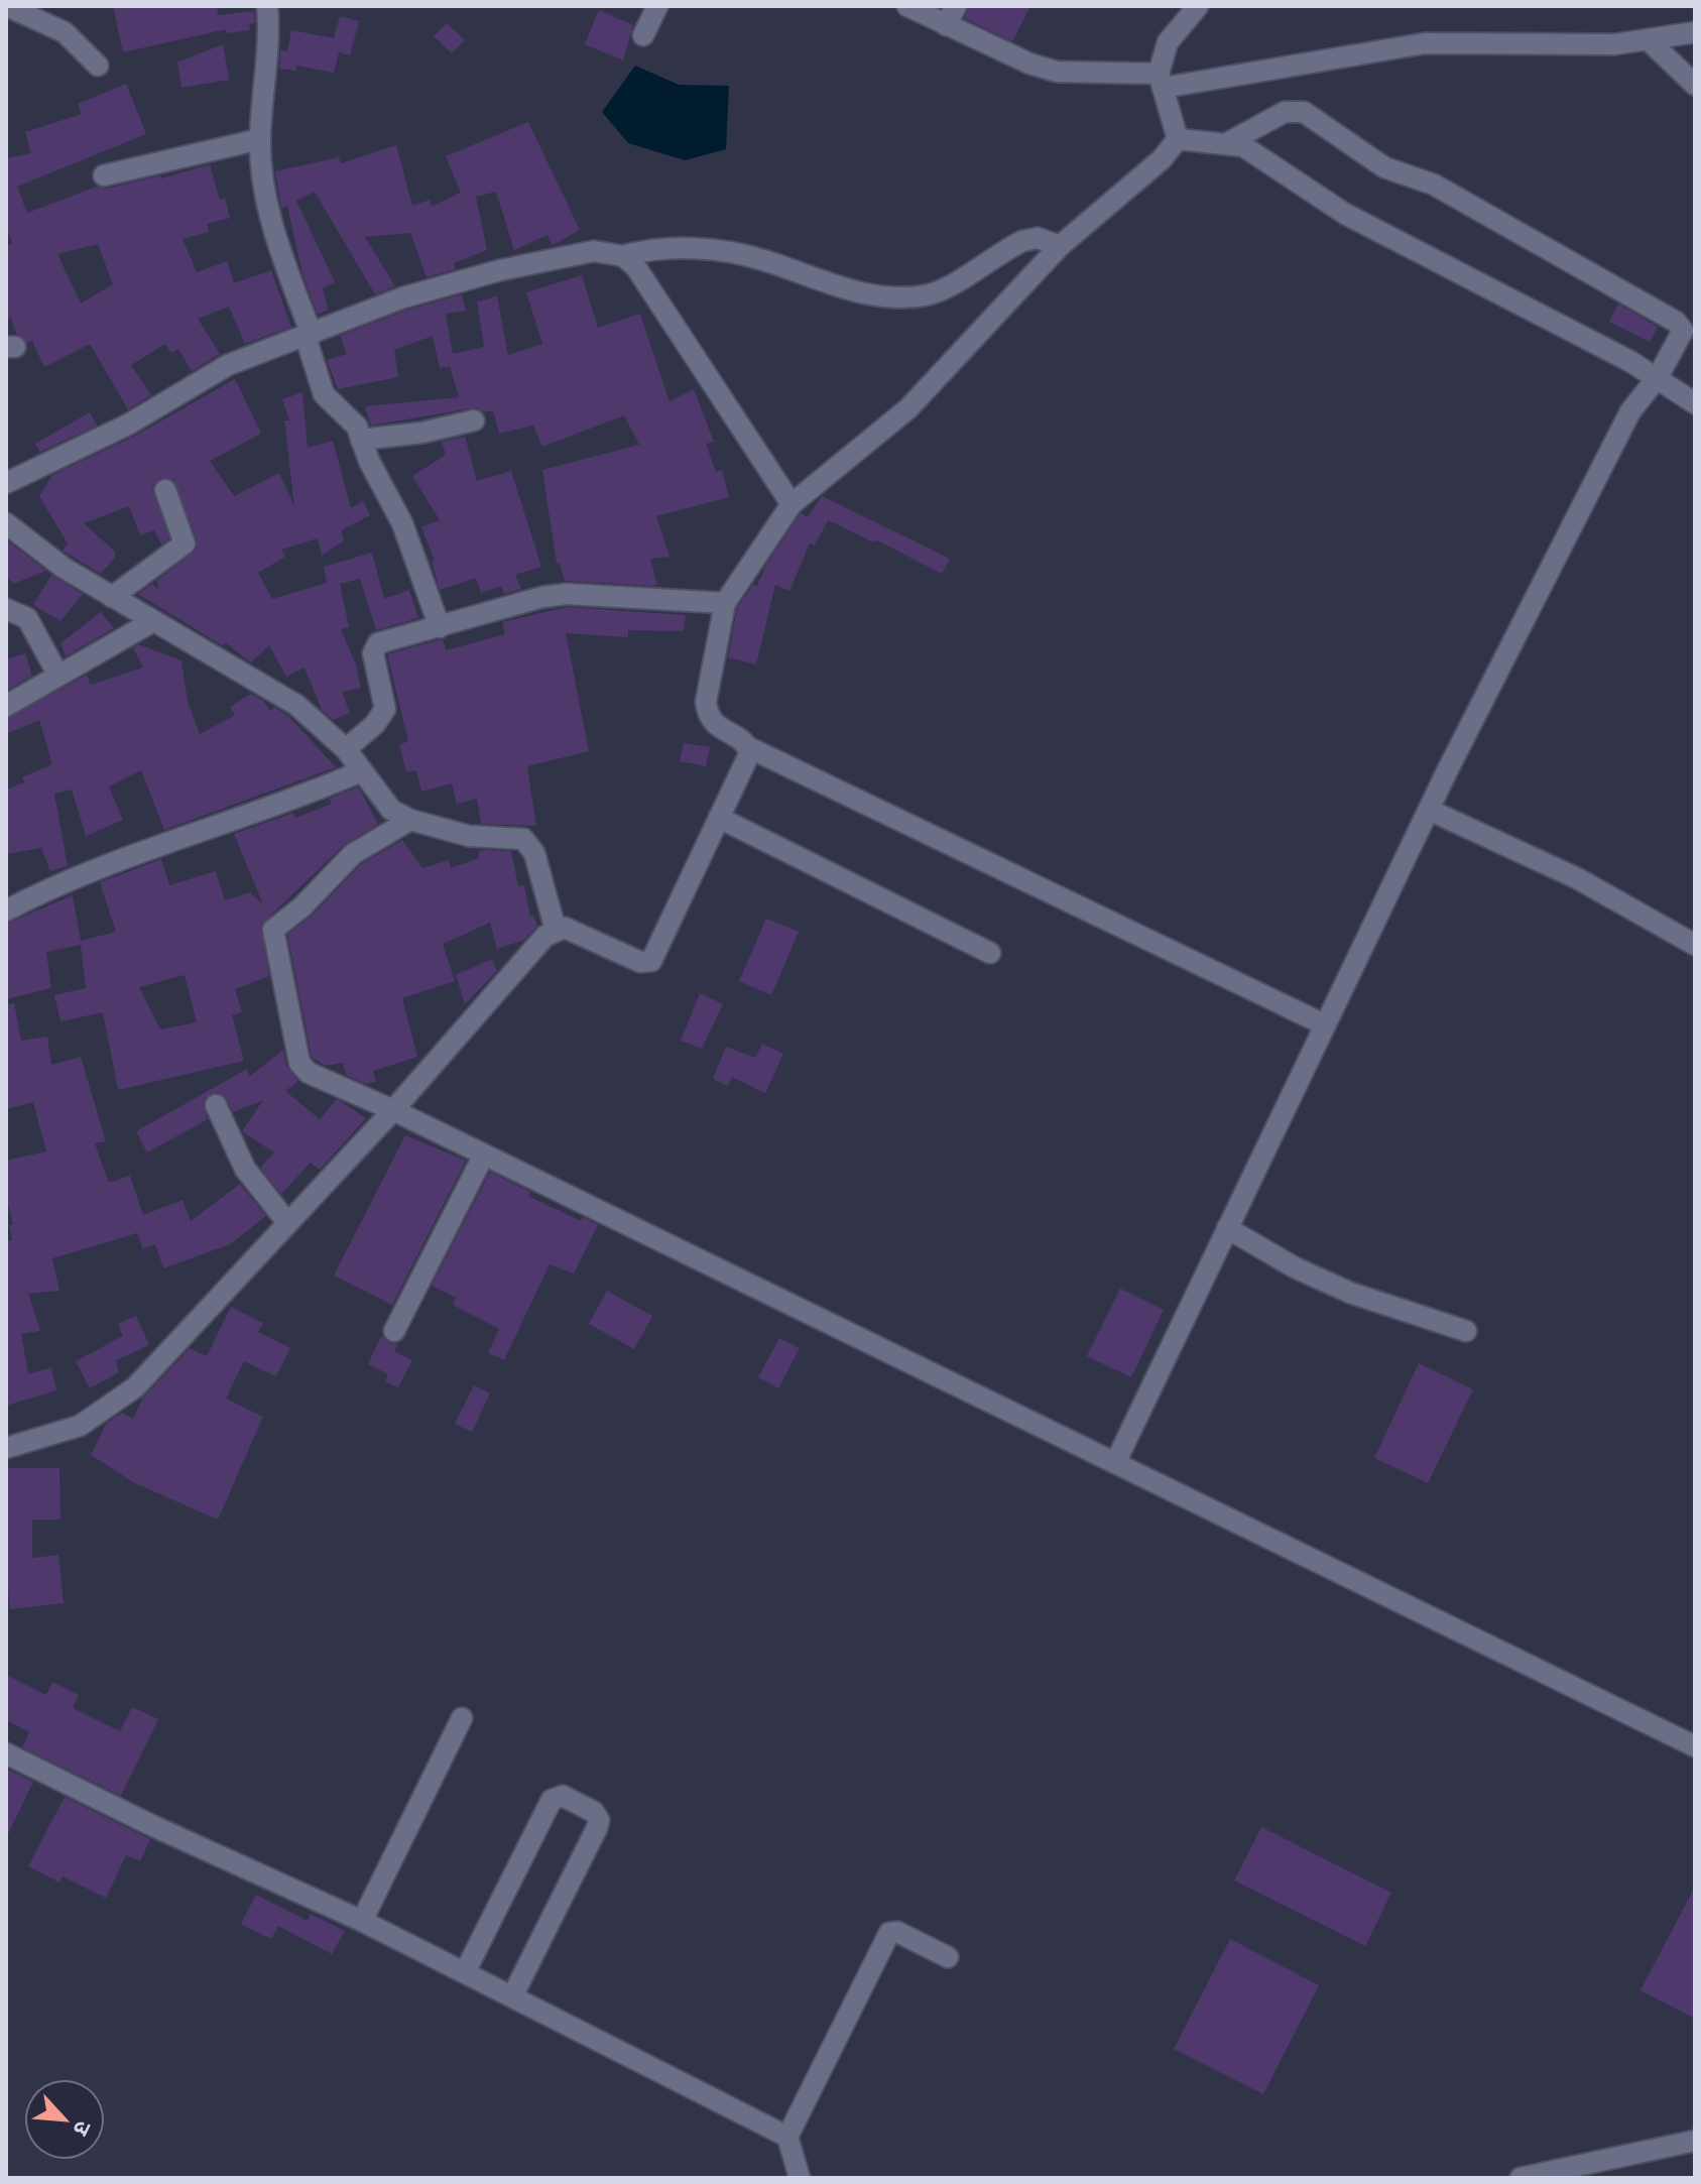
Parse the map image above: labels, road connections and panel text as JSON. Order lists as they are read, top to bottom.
{
  "north": "bottom right"
}
